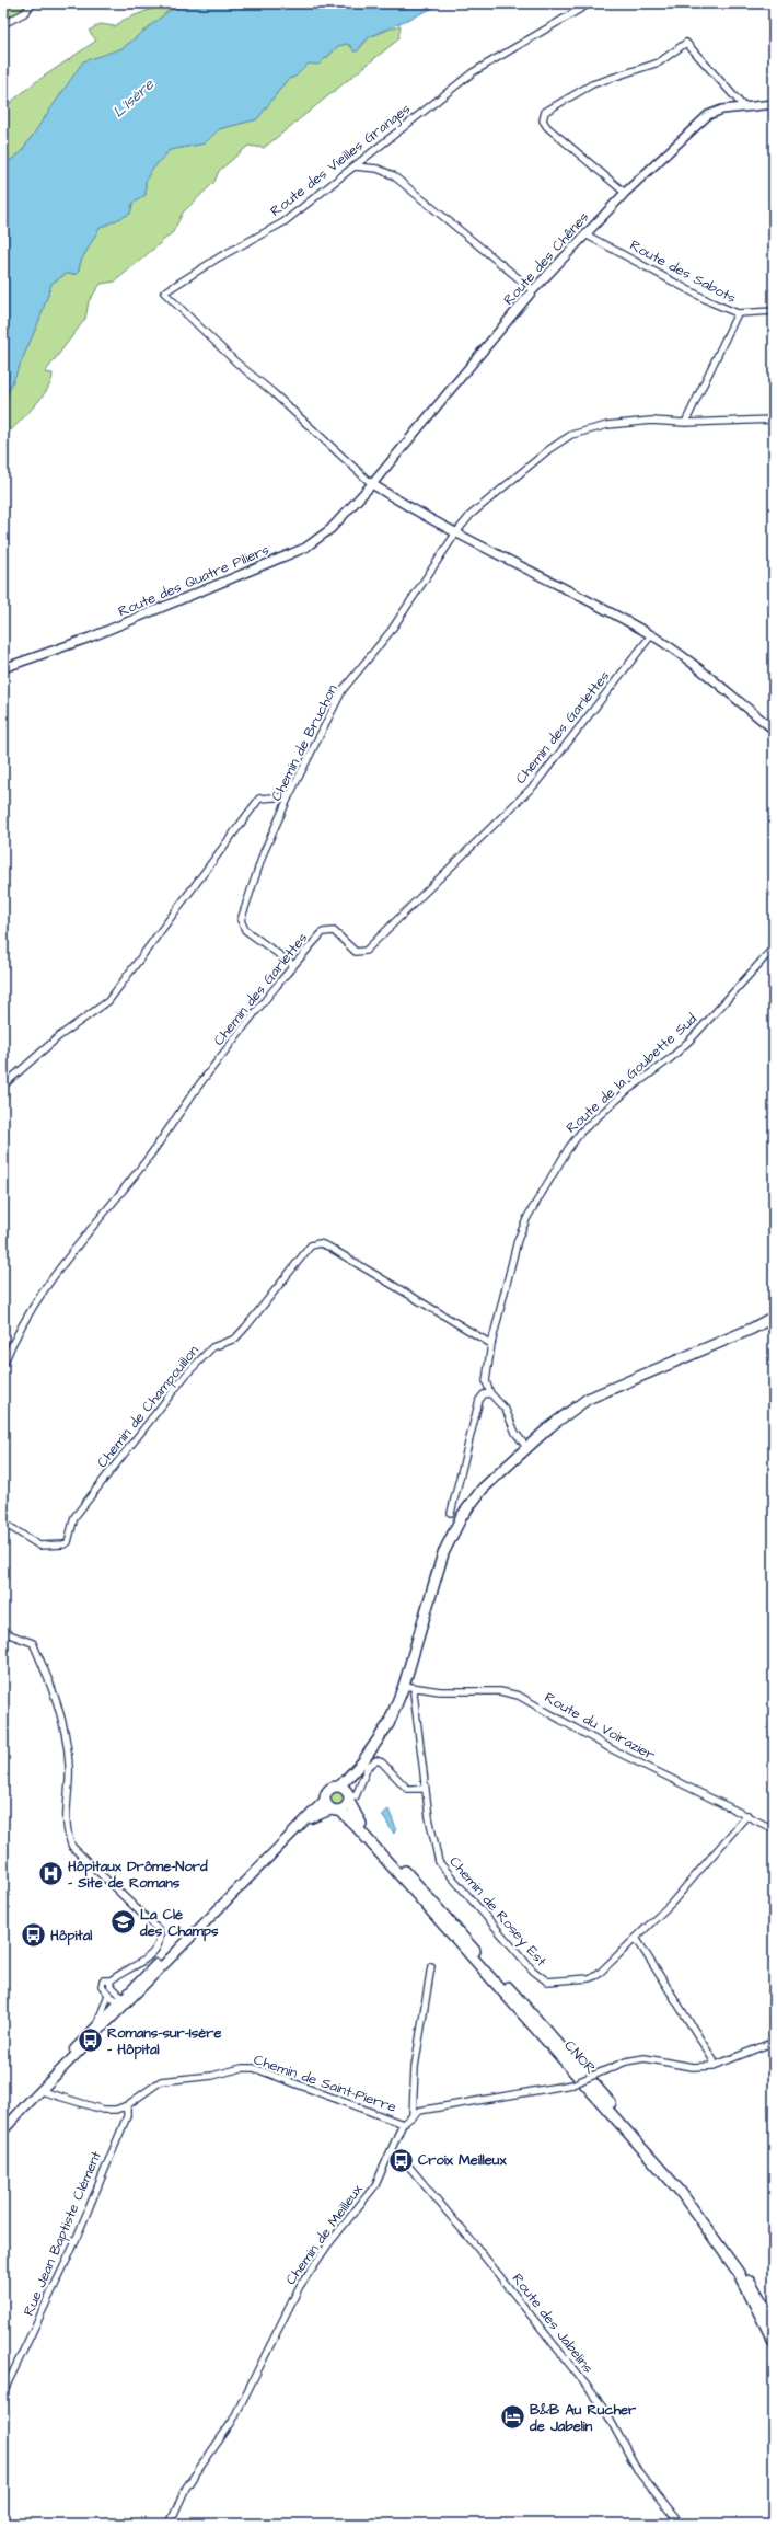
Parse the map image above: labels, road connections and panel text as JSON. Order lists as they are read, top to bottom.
{
  "streets": {
    "main road": ["CNOR"],
    "street": [
      "Route des Vieilles Granges",
      "Route des Chênes",
      "Route des Sabots",
      "Route des Quatre Piliers",
      "Chemin des Garlettes",
      "Chemin de Bruchon",
      "Route de la Goubette Sud",
      "Chemin de Champouillon",
      "Route du Voirazier",
      "Chemin de Rosey Est",
      "Chemin de Saint-Pierre",
      "Rue Jean Baptiste Clément",
      "Chemin de Meilleux",
      "Route des Jabelins"
    ]
  },
  "crossings": [
    ["Route des Vieilles Granges", "Route des Chênes"],
    ["Route des Vieilles Granges", "Route des Quatre Piliers"],
    ["Route des Chênes", "Route des Sabots"],
    ["Route des Chênes", "Route des Quatre Piliers"],
    ["Chemin des Garlettes", "Chemin de Bruchon"],
    ["Route de la Goubette Sud", "Chemin de Champouillon"],
    ["Route du Voirazier", "Chemin de Rosey Est"],
    ["Chemin de Saint-Pierre", "Rue Jean Baptiste Clément"],
    ["Chemin de Saint-Pierre", "Chemin de Meilleux"],
    ["Chemin de Meilleux", "Route des Jabelins"]
  ],
  "water": ["L'Isère"],
  "places": {
    "hospital": ["Hôpitaux Drôme-Nord - Site de Romans"],
    "school or university": ["La Clé des Champs"],
    "bus stop": ["Hôpital", "Romans-sur-Isère - Hôpital", "Croix Meilleux"],
    "hotel": ["B&B Au Rucher de Jabelin"]
  }
}
